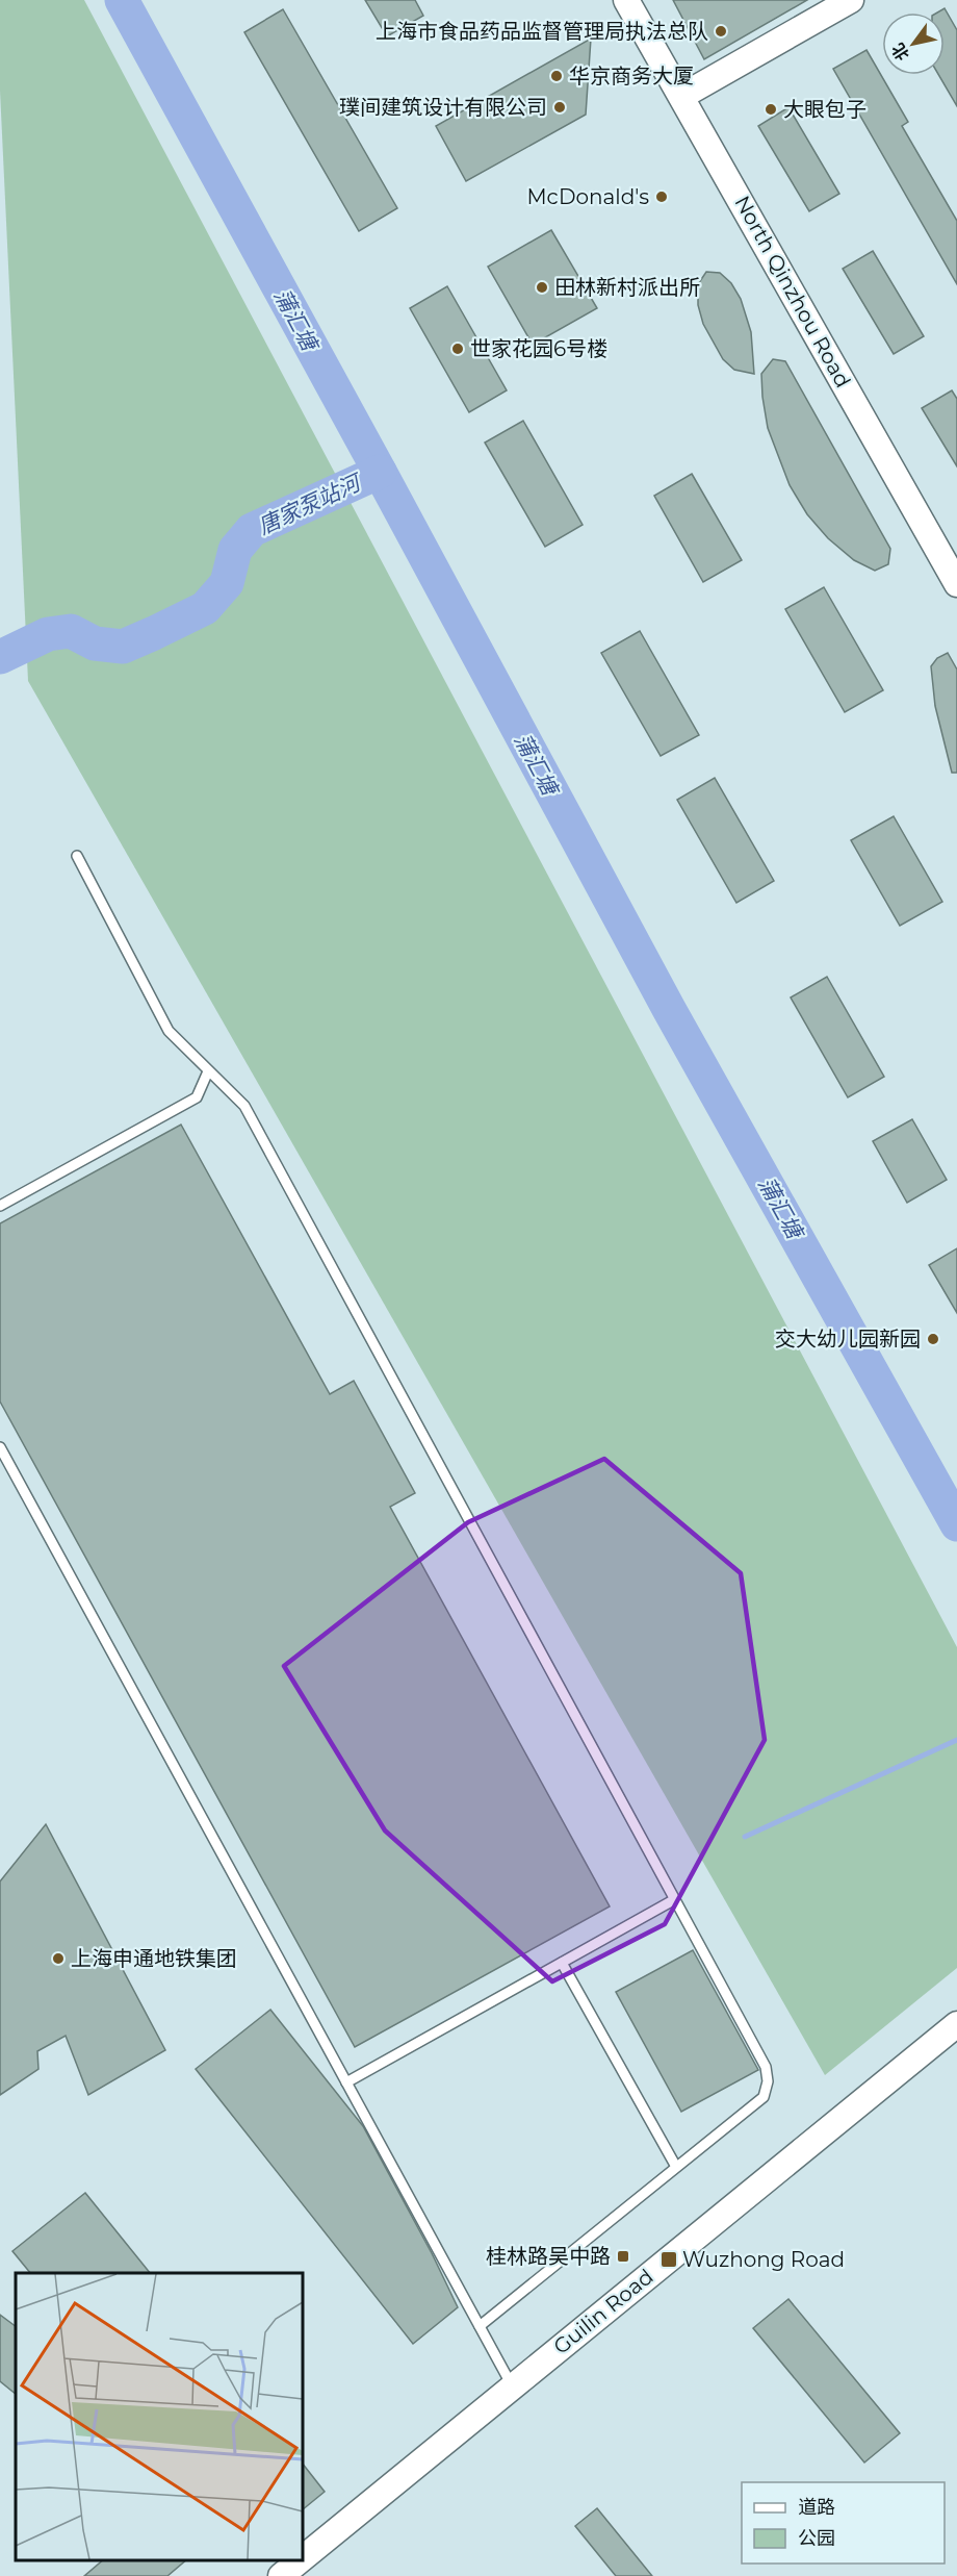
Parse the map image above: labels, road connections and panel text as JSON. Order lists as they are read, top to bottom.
{
  "streets": {
    "main road": ["North Qinzhou Road", "Guilin Road"]
  },
  "water": ["蒲汇塘", "唐家泵站河"],
  "places": {
    "other": [
      "上海市食品药品监督管理局执法总队",
      "华京商务大厦",
      "璞间建筑设计有限公司",
      "大眼包子",
      "McDonald's",
      "田林新村派出所",
      "世家花园6号楼",
      "交大幼儿园新园",
      "上海申通地铁集团"
    ],
    "transit": ["桂林路吴中路", "Wuzhong Road"]
  },
  "legend": ["道路", "公园"],
  "north": "bottom left"
}
